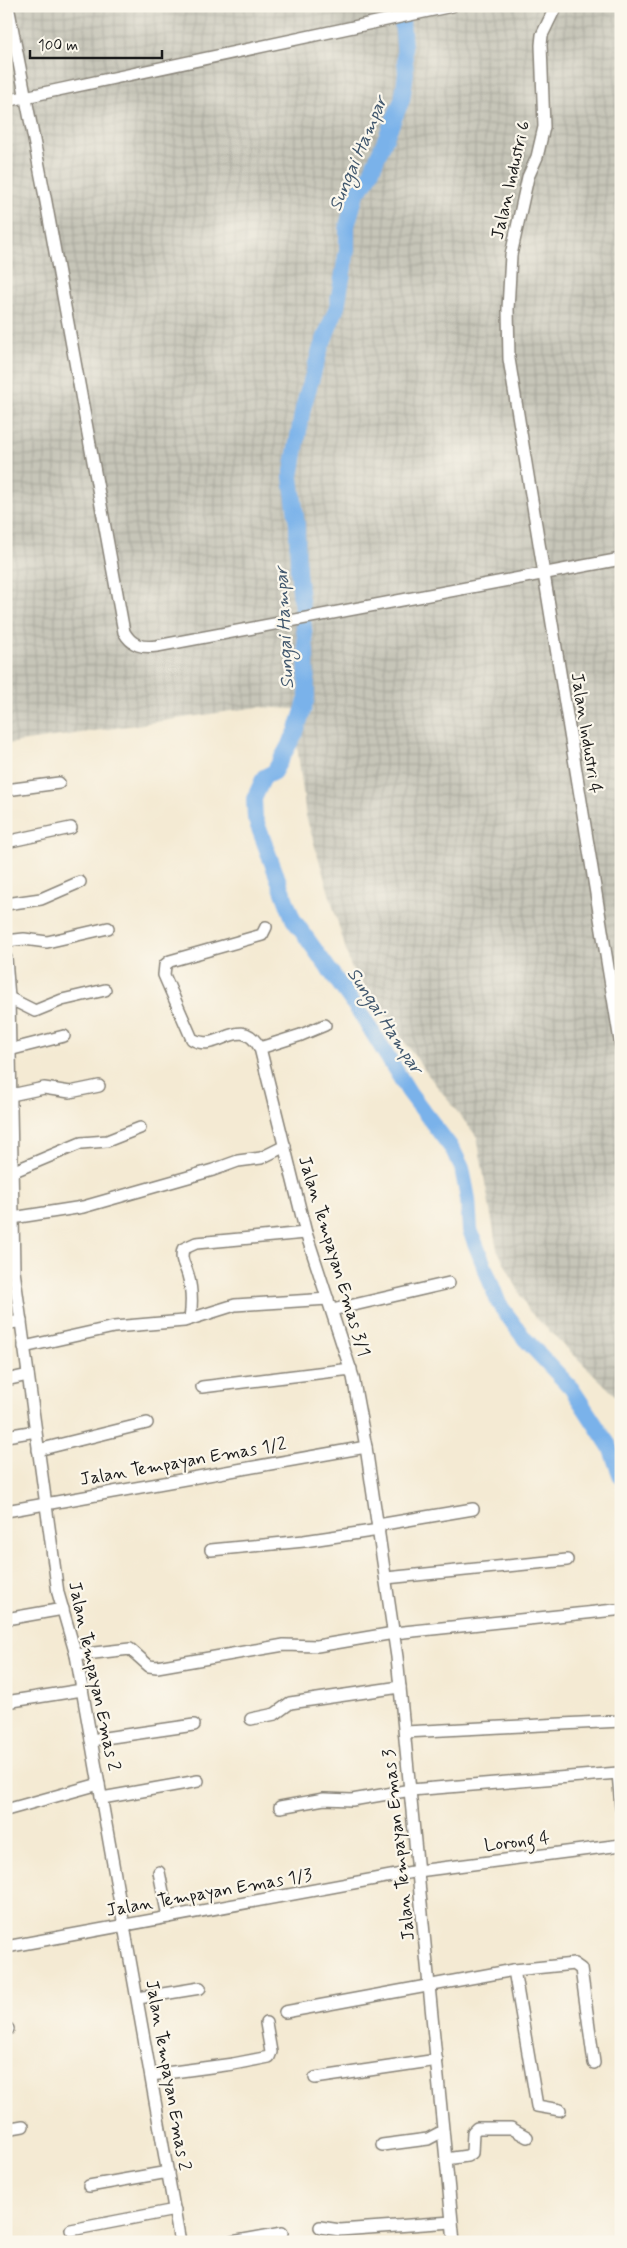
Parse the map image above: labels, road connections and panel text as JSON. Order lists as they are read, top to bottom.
{
  "streets": {
    "street": [
      "Jalan Industri 6",
      "Jalan Industri 4",
      "Jalan Tempayan Emas 3/1",
      "Jalan Tempayan Emas 1/2",
      "Jalan Tempayan Emas 2",
      "Lorong 4",
      "Jalan Tempayan Emas 3",
      "Jalan Tempayan Emas 1/3"
    ]
  },
  "crossings": [
    ["Jalan Industri 6", "Jalan Industri 4"],
    ["Jalan Tempayan Emas 3/1", "Jalan Tempayan Emas 1/2"],
    ["Jalan Tempayan Emas 3/1", "Jalan Tempayan Emas 3"],
    ["Jalan Tempayan Emas 1/2", "Jalan Tempayan Emas 2"],
    ["Jalan Tempayan Emas 1/2", "Jalan Tempayan Emas 3"],
    ["Jalan Tempayan Emas 2", "Jalan Tempayan Emas 1/3"],
    ["Lorong 4", "Jalan Tempayan Emas 3"],
    ["Lorong 4", "Jalan Tempayan Emas 1/3"],
    ["Jalan Tempayan Emas 3", "Jalan Tempayan Emas 1/3"]
  ],
  "water": ["Sungai Hampar"],
  "scale_bar": "100 m"
}
